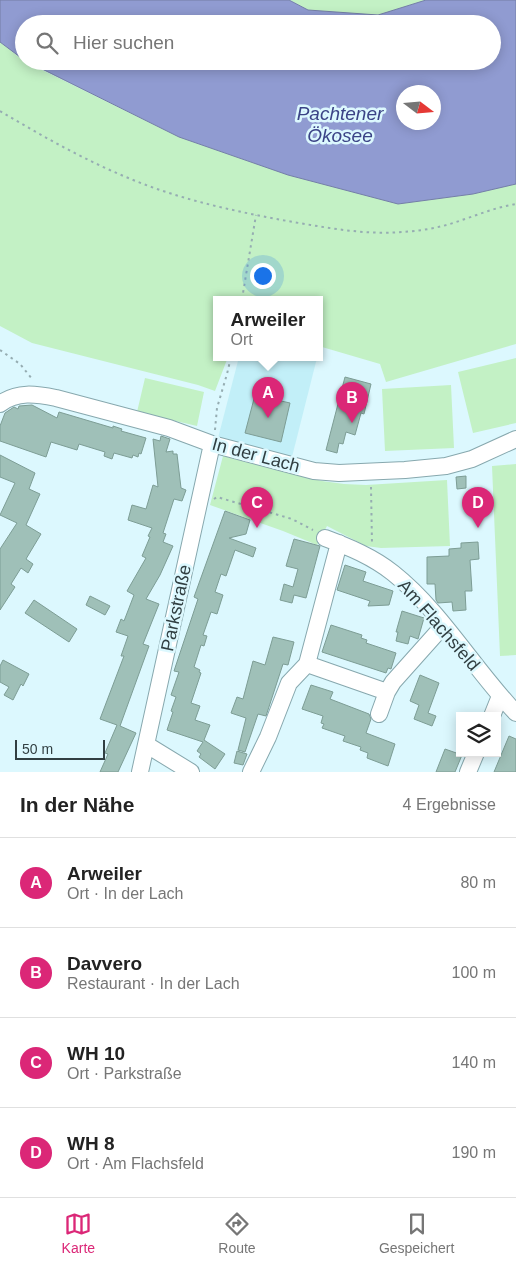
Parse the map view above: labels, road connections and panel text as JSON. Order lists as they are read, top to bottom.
{
  "streets": {
    "street": ["In der Lach", "Parkstraße", "Am Flachsfeld"]
  },
  "crossings": [
    ["In der Lach", "Parkstraße"]
  ],
  "water": ["Pachtener Ökosee"],
  "scale_bar": "50 m",
  "north": "right",
  "page": {
    "search": "Hier suchen",
    "popup": ["Arweiler", "Ort"],
    "pins": [
      "A",
      "B",
      "C",
      "D"
    ],
    "scale": "50 m",
    "heading": ["In der Nähe", "4 Ergebnisse"],
    "list": [
      {
        "mark": "A",
        "name": "Arweiler",
        "note": "Ort · In der Lach",
        "value": "80 m"
      },
      {
        "mark": "B",
        "name": "Davvero",
        "note": "Restaurant · In der Lach",
        "value": "100 m"
      },
      {
        "mark": "C",
        "name": "WH 10",
        "note": "Ort · Parkstraße",
        "value": "140 m"
      },
      {
        "mark": "D",
        "name": "WH 8",
        "note": "Ort · Am Flachsfeld",
        "value": "190 m"
      }
    ],
    "nav": ["Karte", "Route", "Gespeichert"]
  }
}
